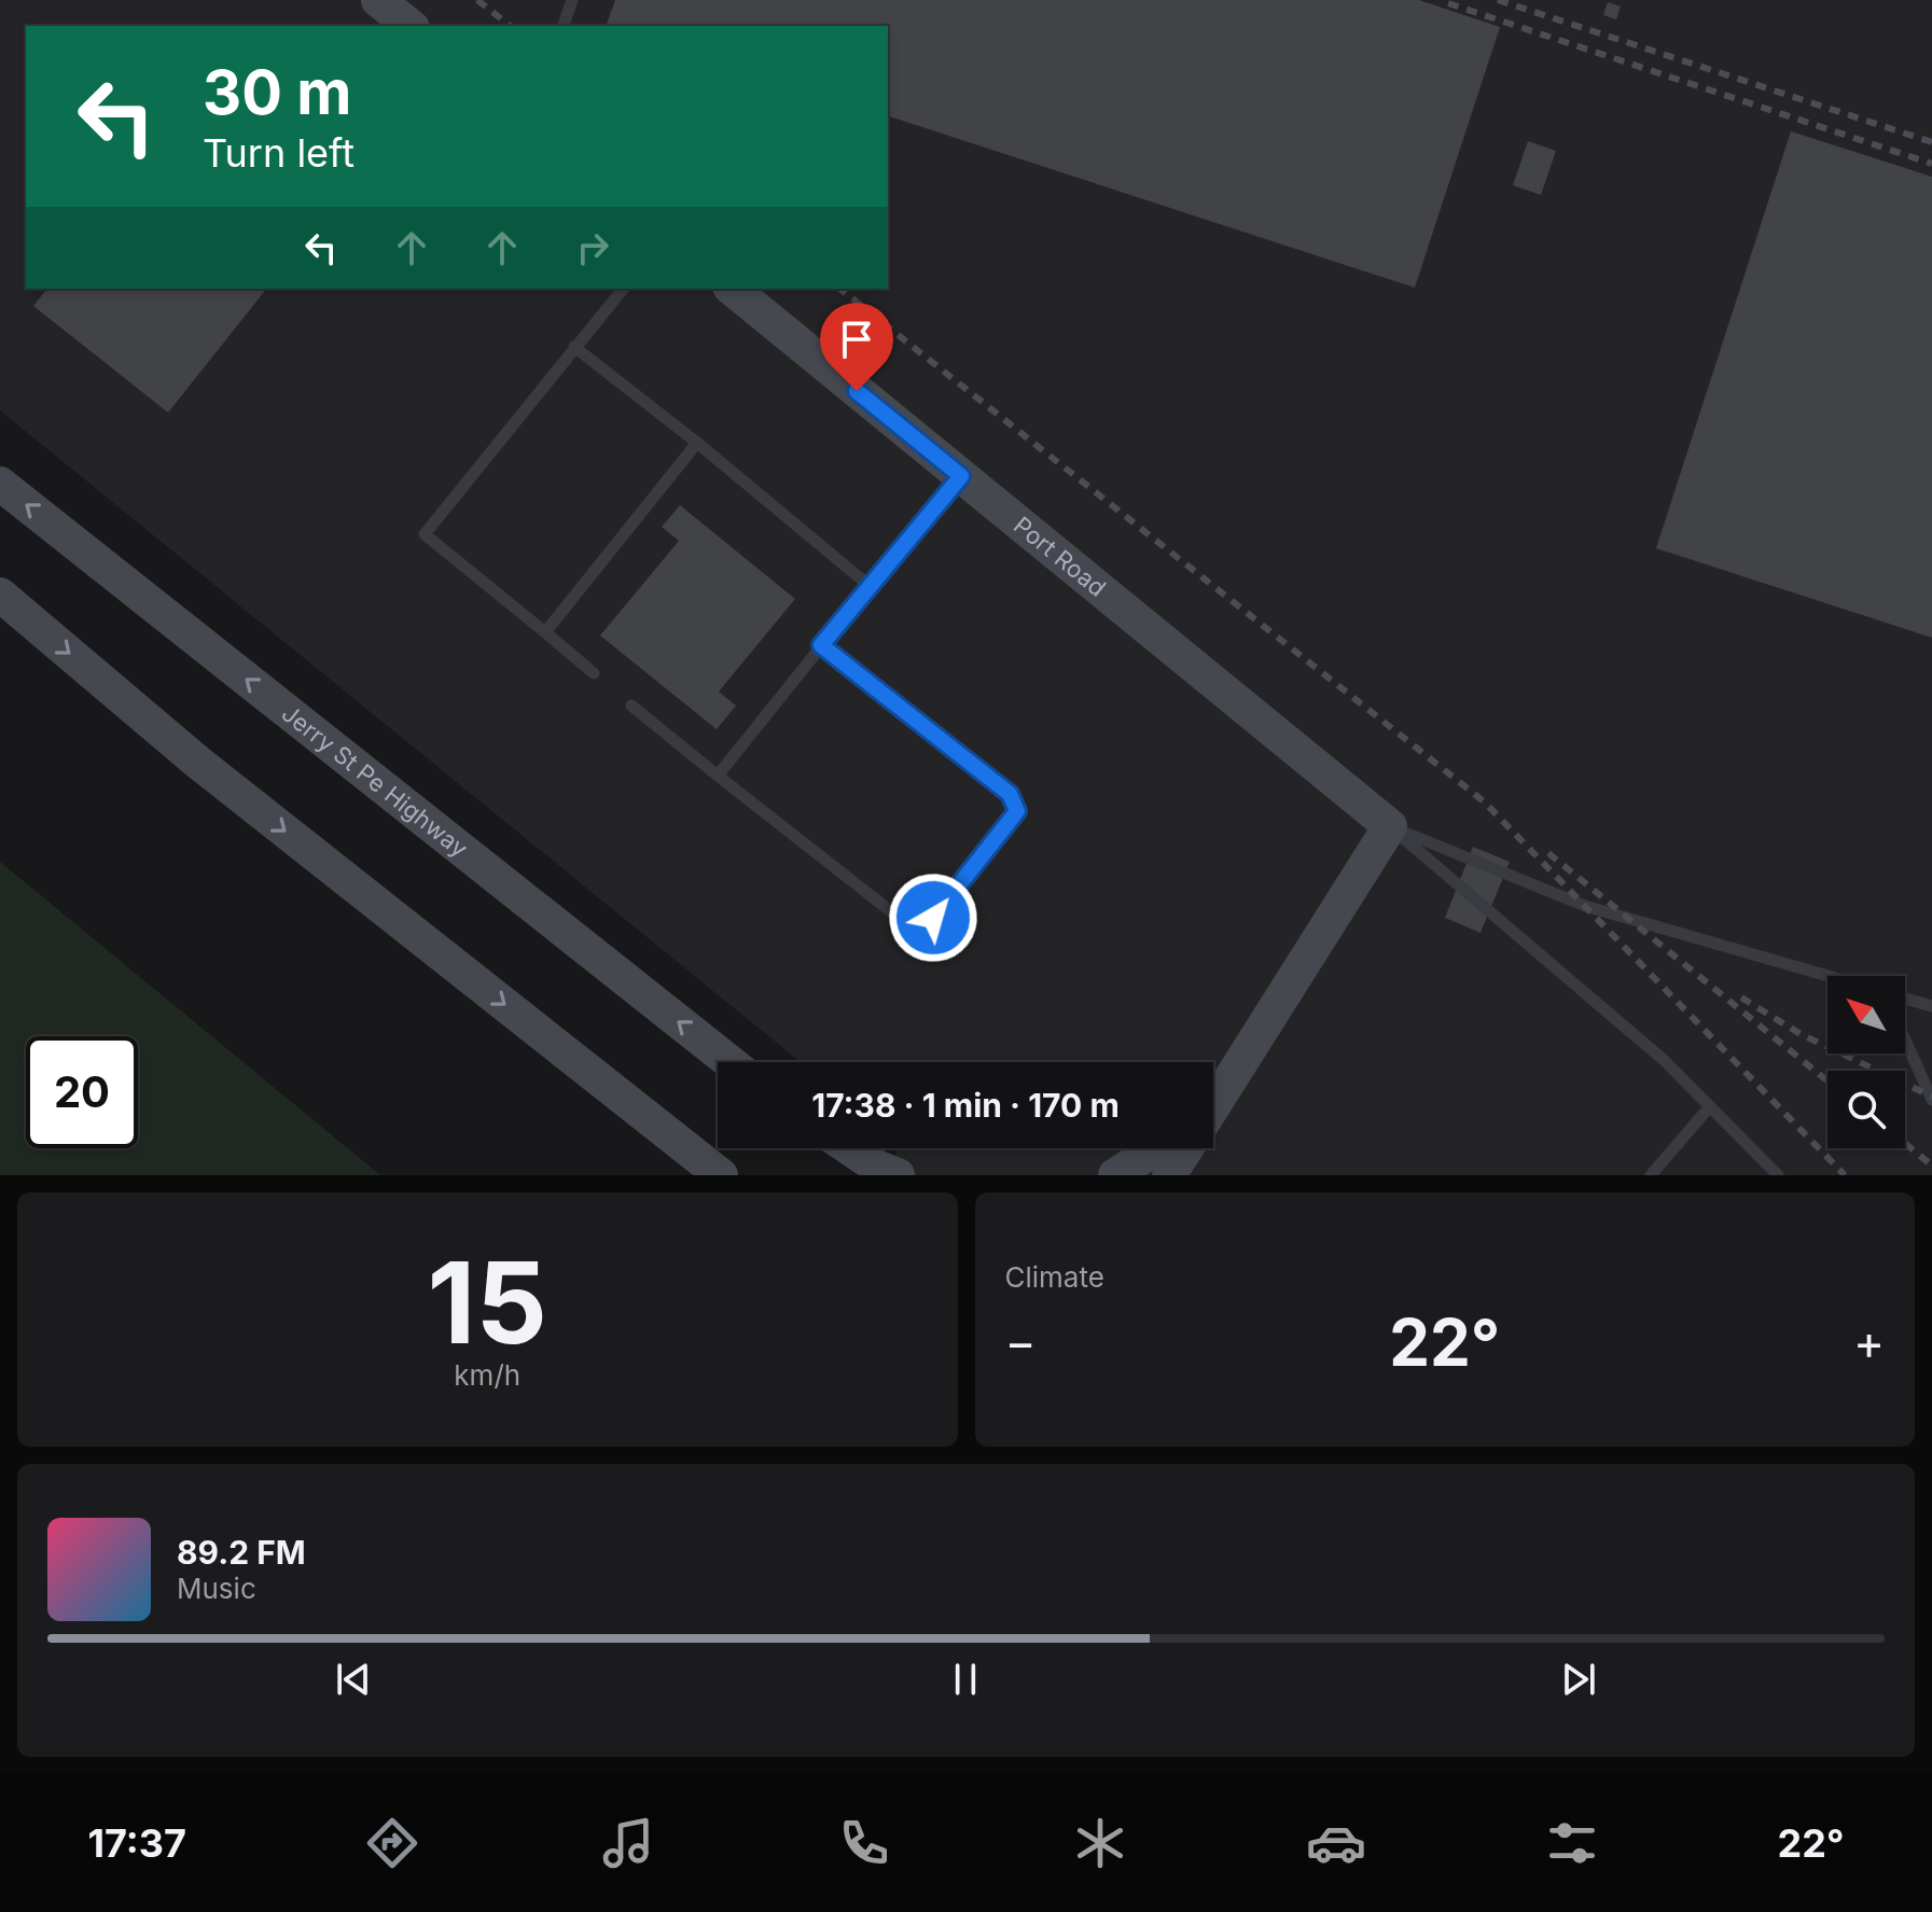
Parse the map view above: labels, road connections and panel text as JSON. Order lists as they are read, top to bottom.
{
  "streets": {
    "main road": ["Port Road", "Jerry St Pe Highway"]
  },
  "north": "top left",
  "page": {
    "turn": ["30 m", "Turn left"],
    "limit": "20",
    "trip": "17:38 · 1 min · 170 m",
    "tile": [
      ["15", "km/h"],
      "Climate"
    ],
    "heat": ["−", "22°", "+"],
    "song": ["89.2 FM", "Music"],
    "tabs": ["17:37", "22°"]
  }
}
